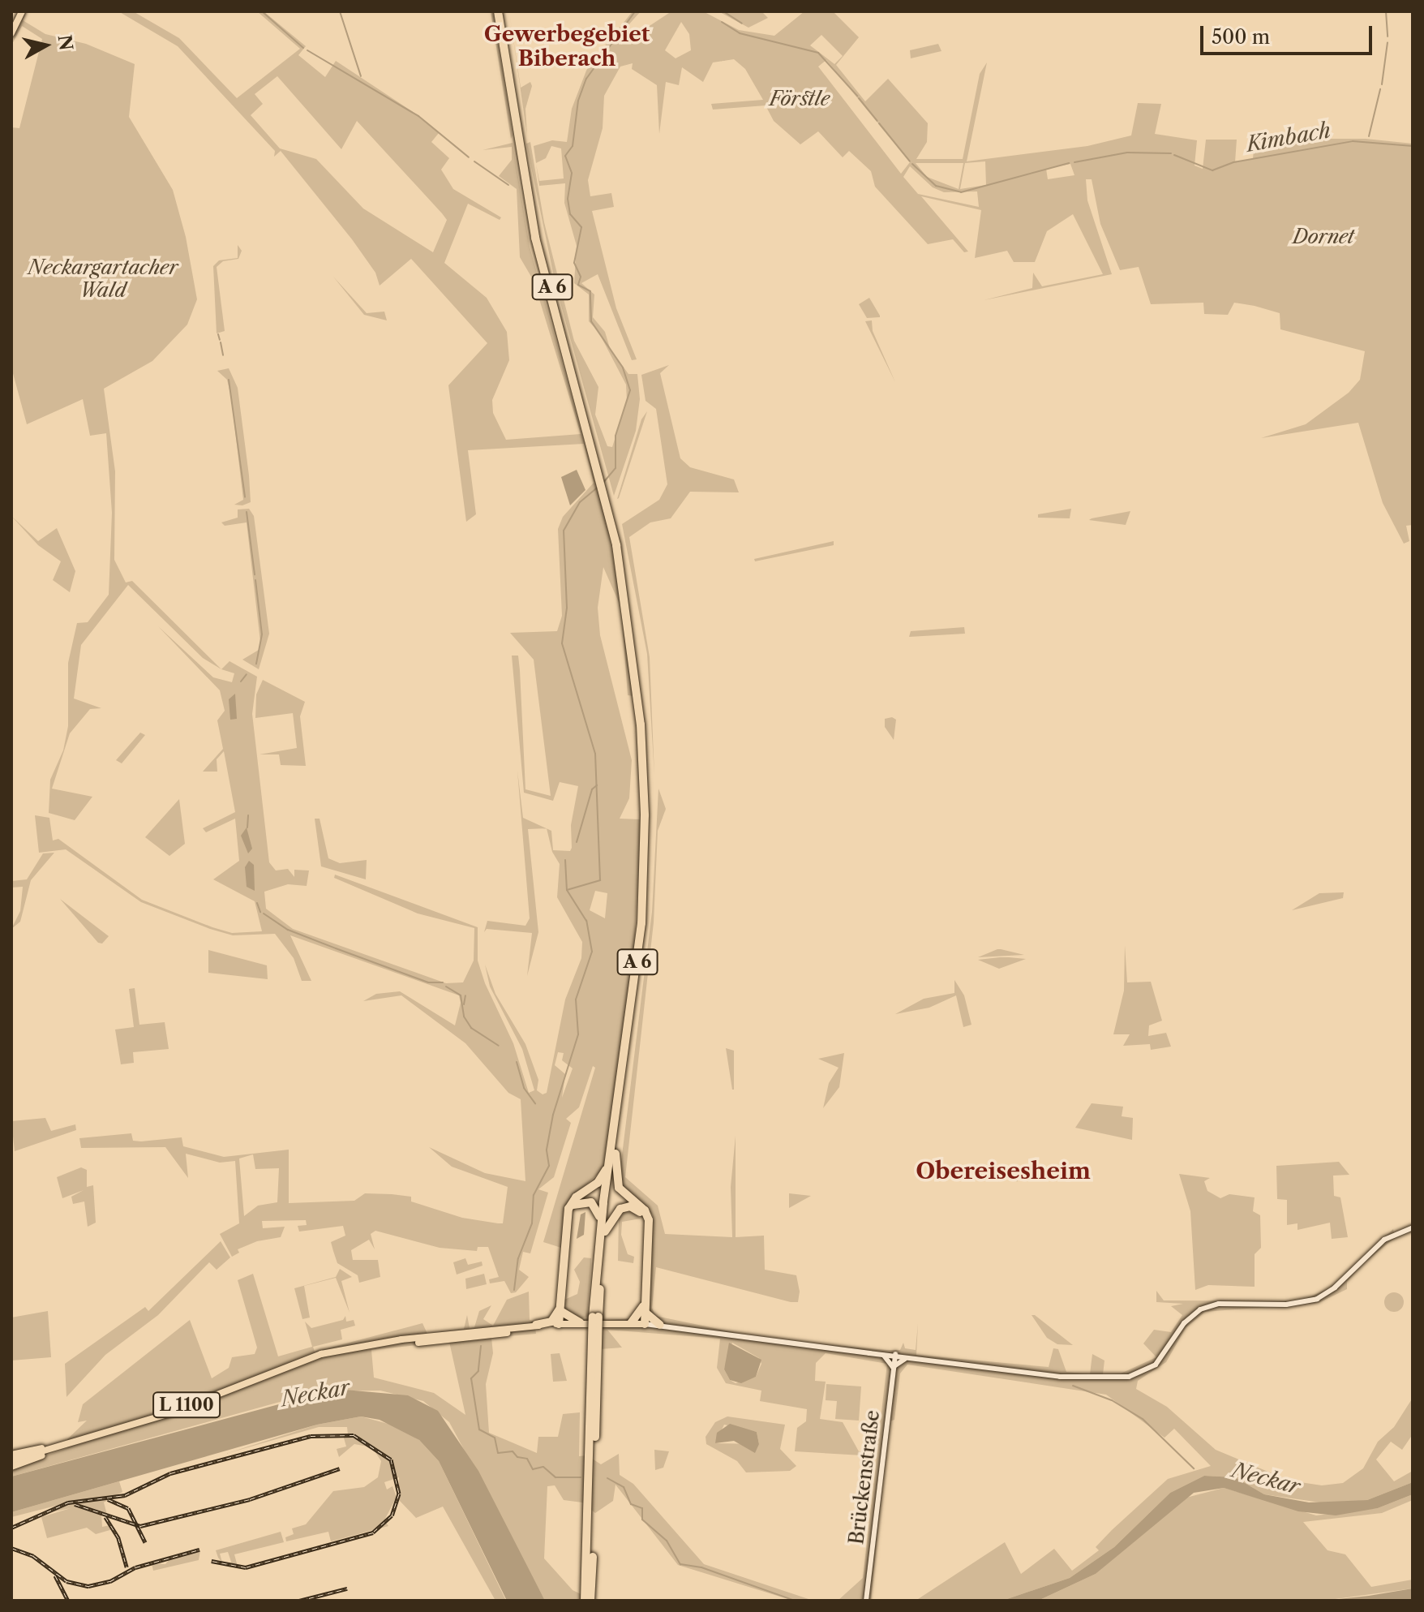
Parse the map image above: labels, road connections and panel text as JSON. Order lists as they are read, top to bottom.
{
  "streets": {
    "highway": ["A 6"],
    "main road": ["L 1100", "Brückenstraße"]
  },
  "crossings": [
    ["L 1100", "Brückenstraße"]
  ],
  "districts": ["Gewerbegebiet Biberach", "Obereisesheim"],
  "water": ["Kimbach", "Neckar"],
  "parks": ["Förstle", "Dornet", "Neckargartacher Wald"],
  "scale_bar": "500 m",
  "north": "right"
}
